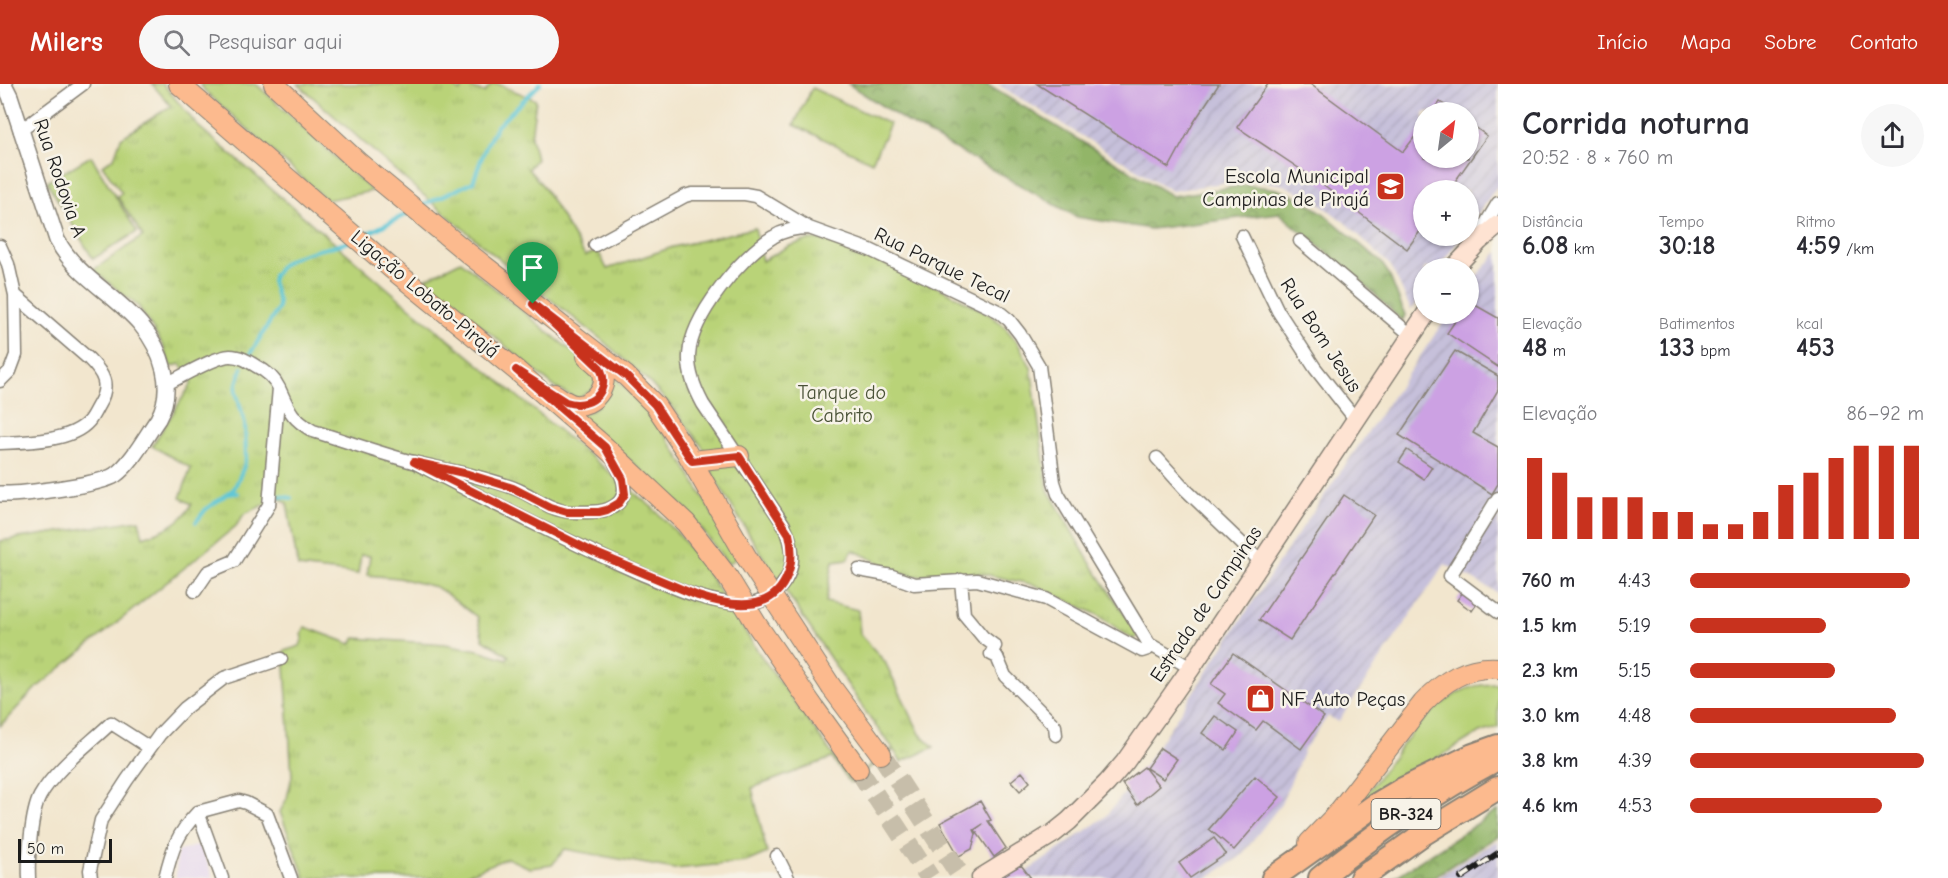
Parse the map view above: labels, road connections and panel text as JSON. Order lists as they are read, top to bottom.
{
  "streets": {
    "highway": ["BR-324"],
    "main road": ["Ligação Lobato-Pirajá", "Estrada de Campinas"],
    "street": ["Rua Rodovia A", "Rua Parque Tecal", "Rua Bom Jesus"]
  },
  "crossings": [
    ["Rua Parque Tecal", "Estrada de Campinas"],
    ["Rua Bom Jesus", "Estrada de Campinas"]
  ],
  "parks": ["Tanque do Cabrito"],
  "places": {
    "school or university": ["Escola Municipal Campinas de Pirajá"],
    "shop": ["NF Auto Peças"]
  },
  "scale_bar": "50 m",
  "north": "top right",
  "page": {
    "header": "Milers",
    "search": "Pesquisar aqui",
    "nav": [
      "Início",
      "Mapa",
      "Sobre",
      "Contato"
    ],
    "heading": ["Corrida noturna", "20:52 · 8 × 760 m"],
    "map_buttons": ["+", "−"],
    "stats": [
      ["Distância", "6.08 km"],
      ["Tempo", "30:18"],
      ["Ritmo", "4:59 /km"],
      ["Elevação", "48 m"],
      ["Batimentos", "133 bpm"],
      ["kcal", "453"]
    ],
    "chart": ["Elevação", "86–92 m"],
    "list": [
      {
        "name": "760 m",
        "note": "4:43"
      },
      {
        "name": "1.5 km",
        "note": "5:19"
      },
      {
        "name": "2.3 km",
        "note": "5:15"
      },
      {
        "name": "3.0 km",
        "note": "4:48"
      },
      {
        "name": "3.8 km",
        "note": "4:39"
      },
      {
        "name": "4.6 km",
        "note": "4:53"
      }
    ],
    "scale": "50 m"
  }
}
